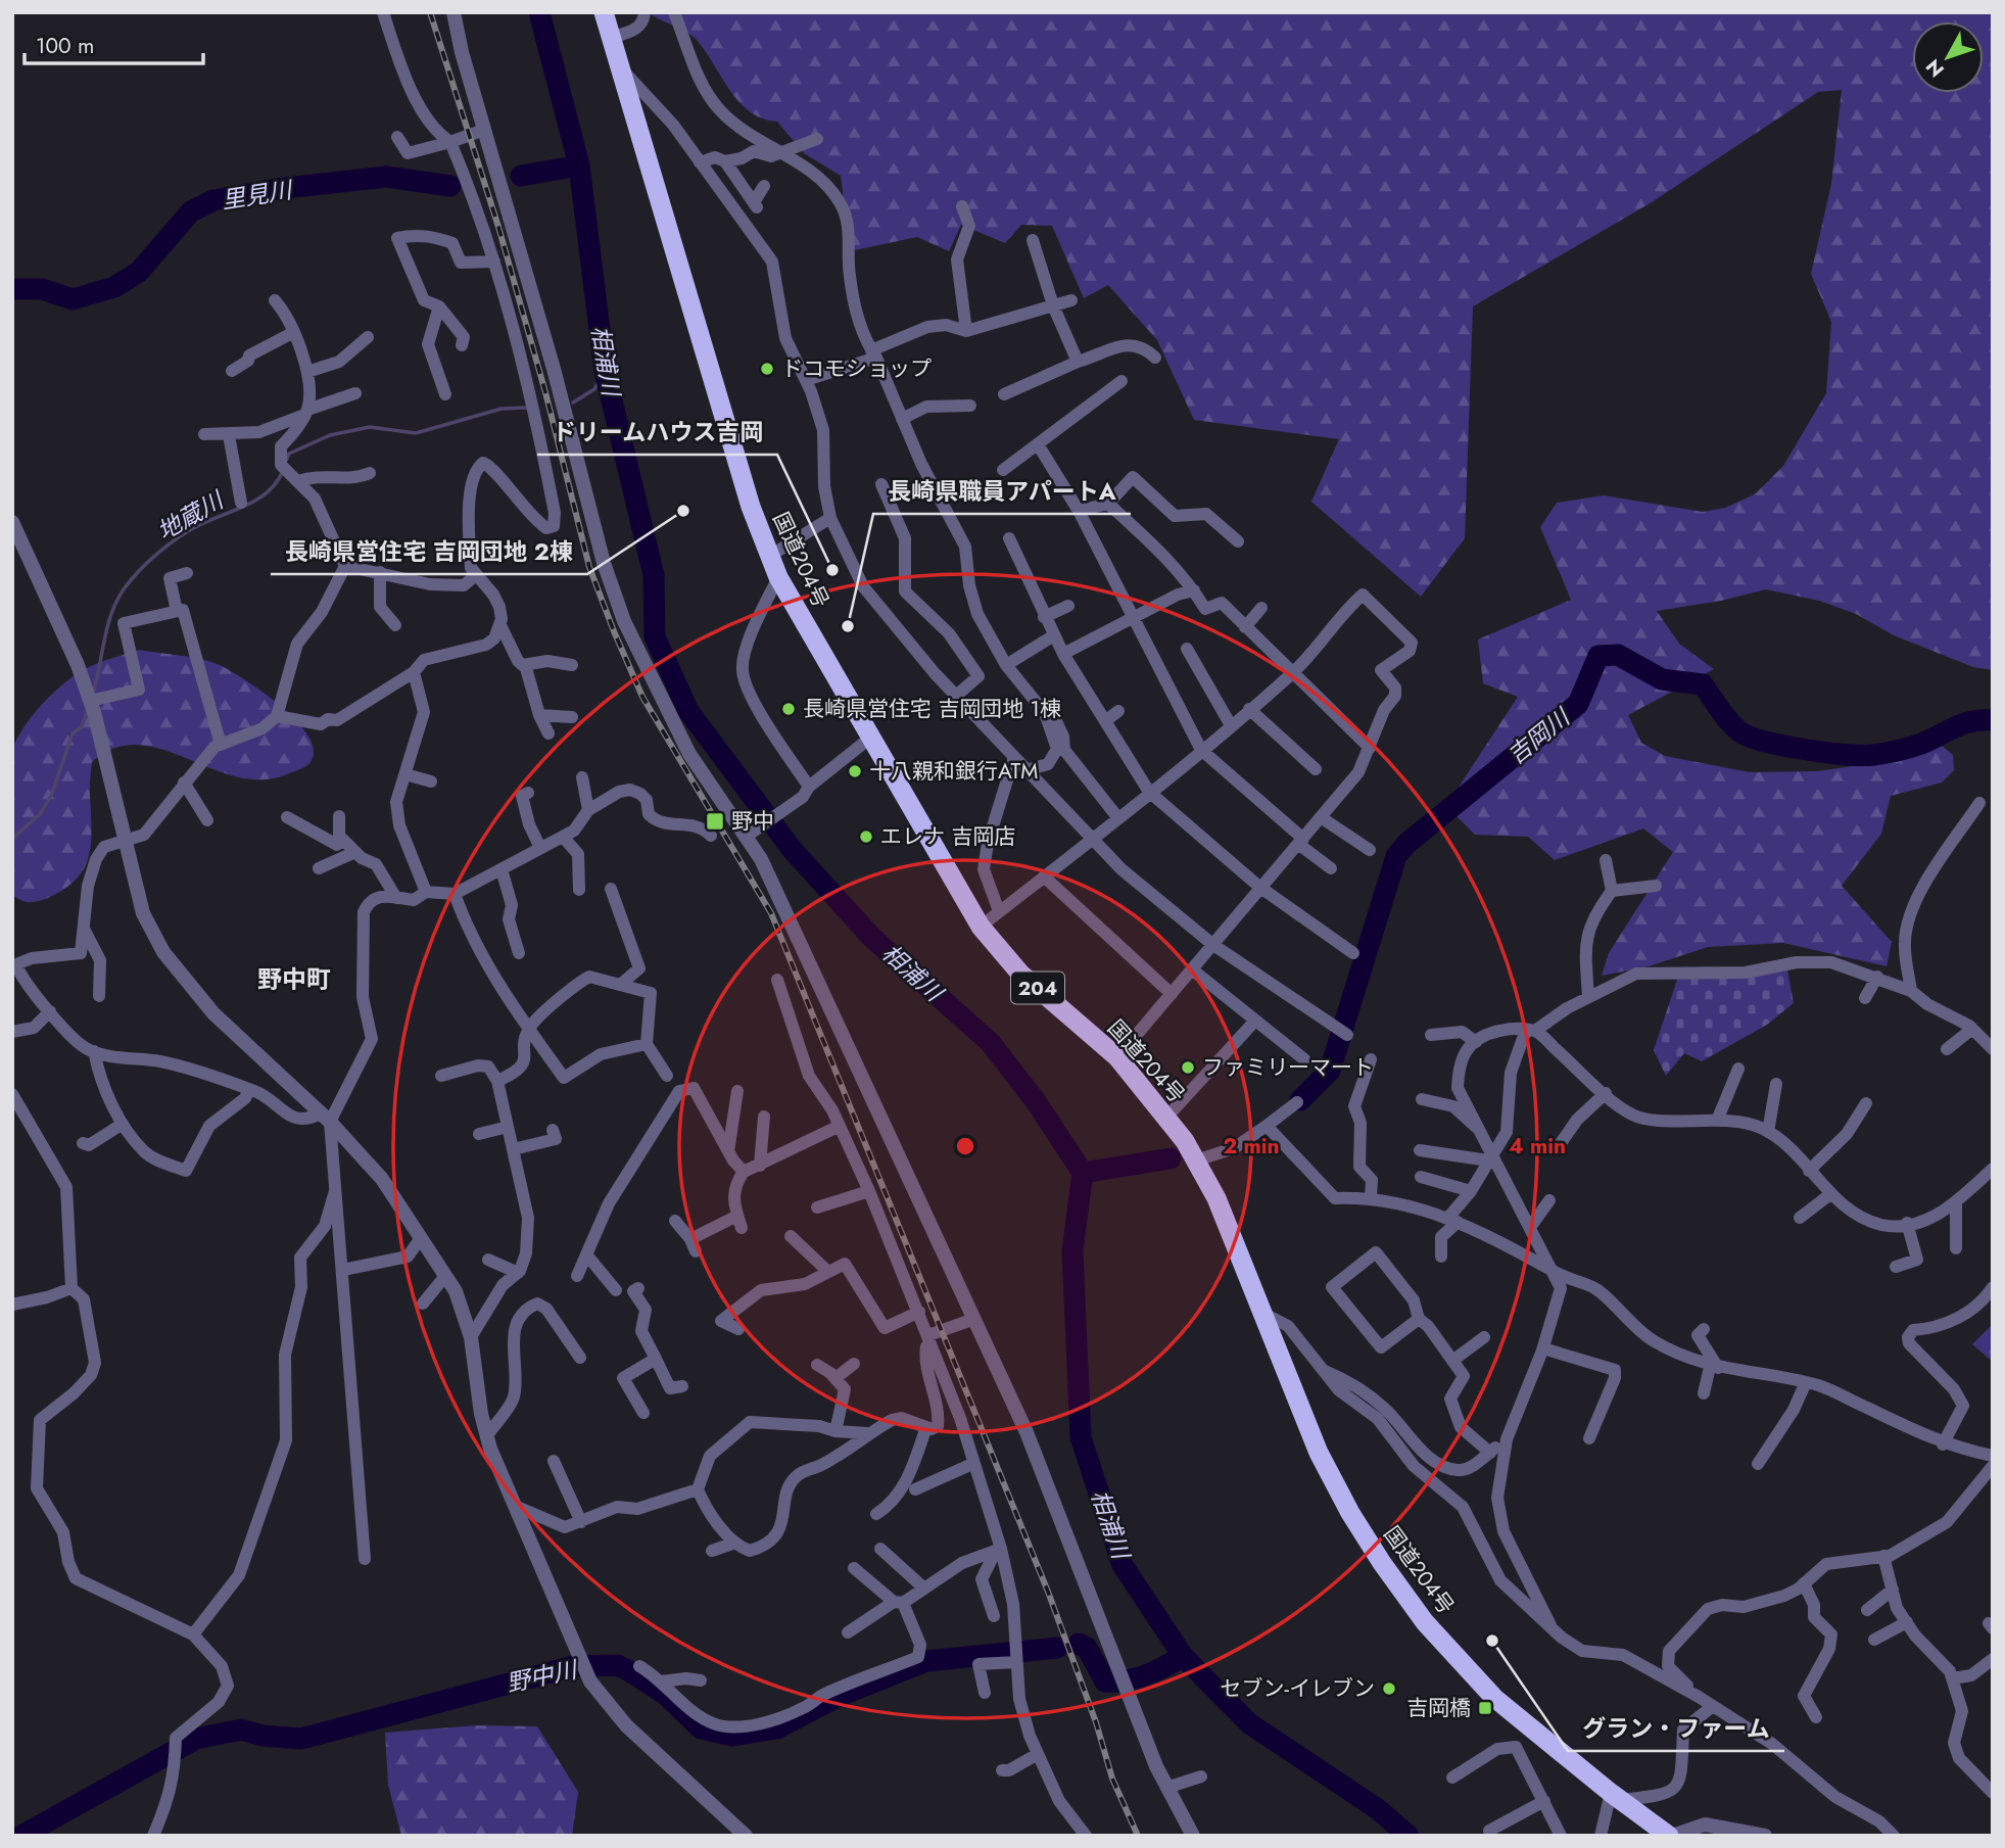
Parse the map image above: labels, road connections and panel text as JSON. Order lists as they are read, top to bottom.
{
  "streets": {
    "highway": ["国道204号", "204"]
  },
  "districts": ["野中町"],
  "water": [
    "里見川",
    "相浦川",
    "地蔵川",
    "吉岡川",
    "野中川"
  ],
  "places": {
    "other": [
      "ドコモショップ",
      "長崎県営住宅 吉岡団地 2棟",
      "ドリームハウス吉岡",
      "長崎県職員アパートA",
      "長崎県営住宅 吉岡団地 1棟",
      "十八親和銀行ATM",
      "エレナ 吉岡店",
      "ファミリーマート",
      "グラン・ファーム",
      "セブン-イレブン"
    ],
    "transit": ["野中", "吉岡橋"]
  },
  "scale_bar": "100 m",
  "north": "bottom left",
  "rings": ["2 min", "4 min"]
}
